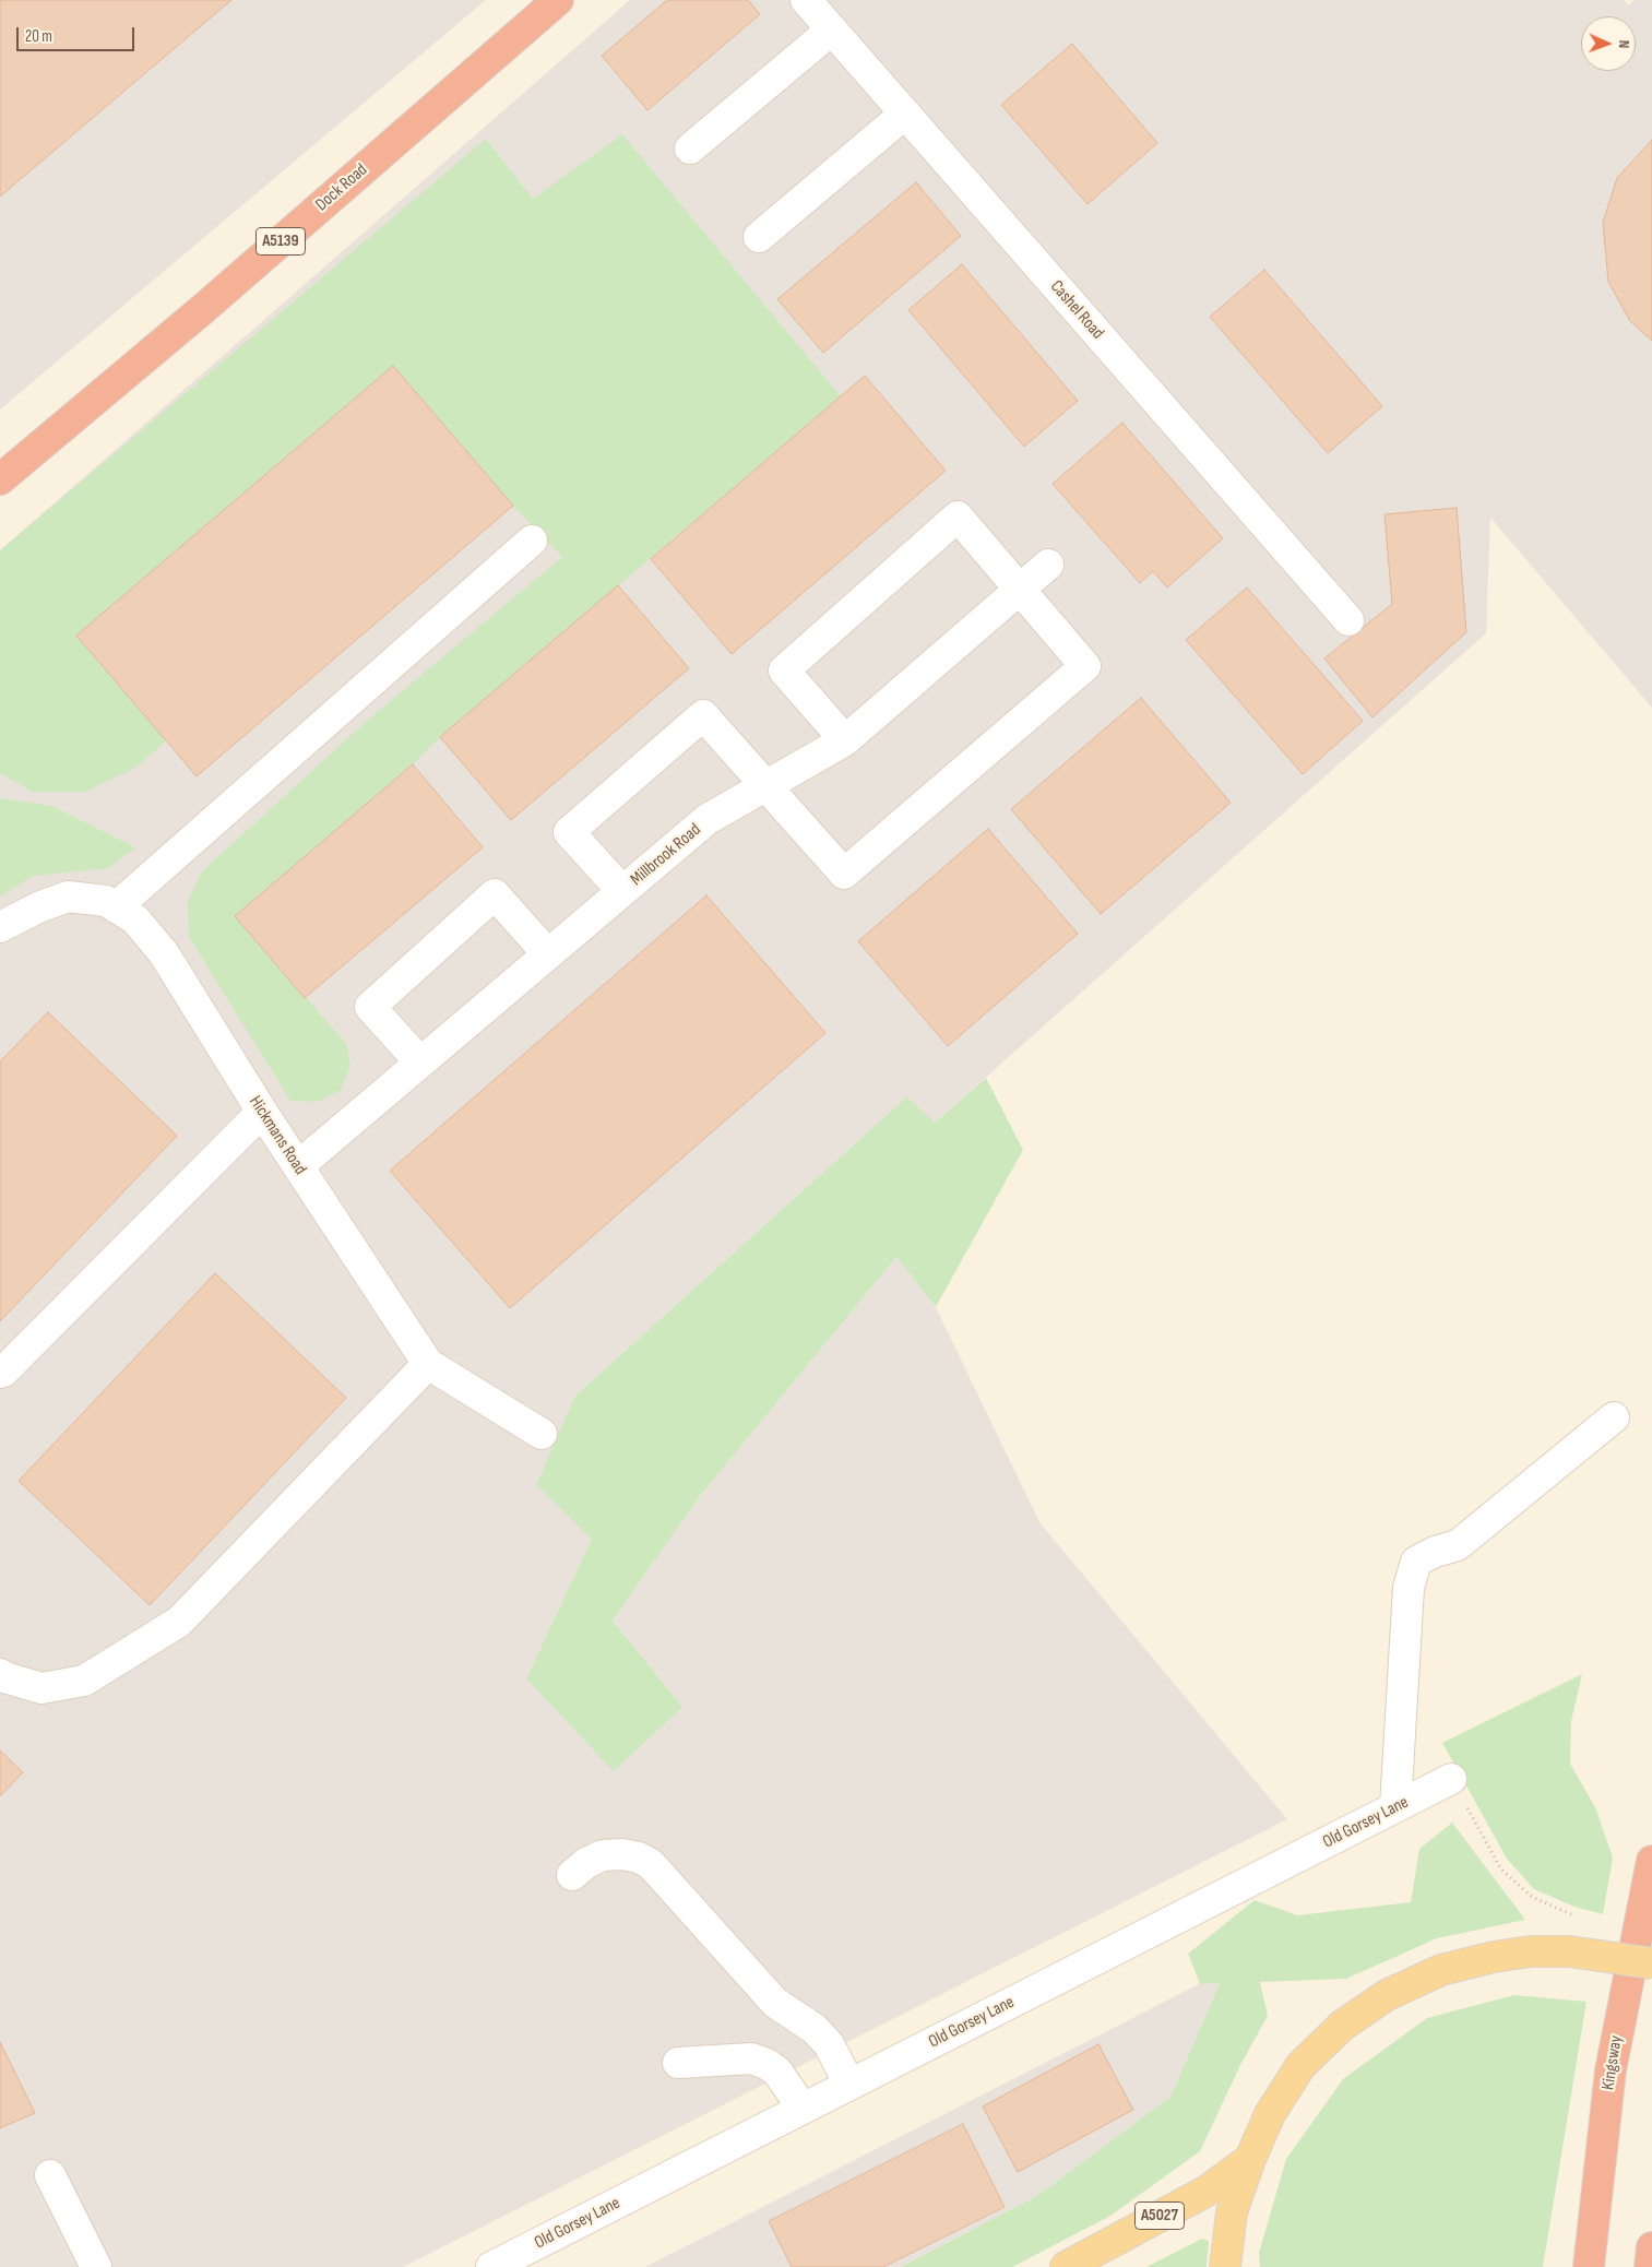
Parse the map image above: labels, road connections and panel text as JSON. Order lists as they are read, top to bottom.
{
  "streets": {
    "highway": ["Dock Road", "A5139", "Kingsway"],
    "main road": ["A5027"],
    "street": [
      "Cashel Road",
      "Millbrook Road",
      "Hickmans Road",
      "Old Gorsey Lane"
    ]
  },
  "crossings": [
    ["Millbrook Road", "Hickmans Road"]
  ],
  "scale_bar": "20 m",
  "north": "right"
}
